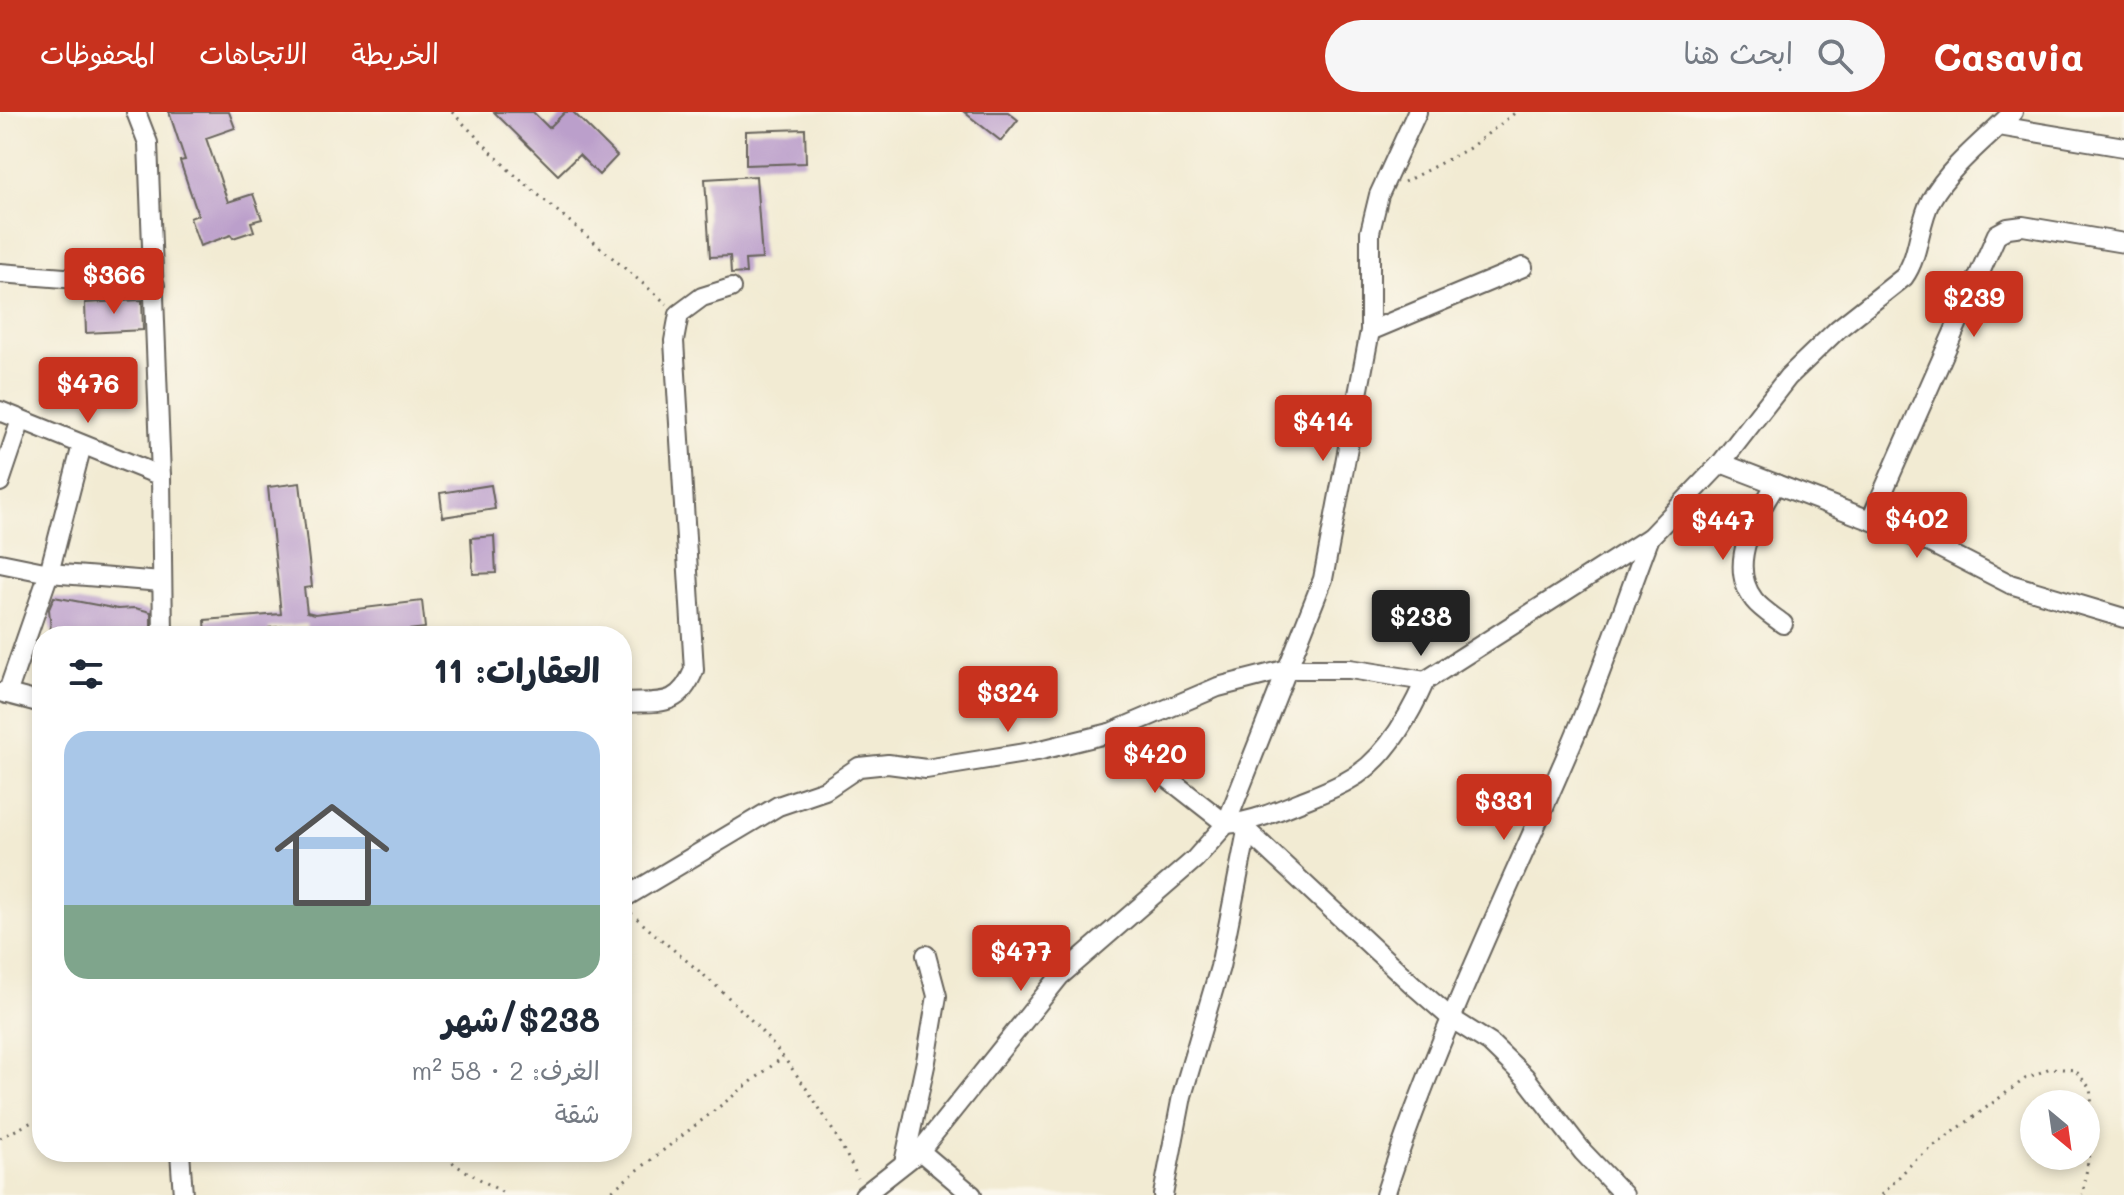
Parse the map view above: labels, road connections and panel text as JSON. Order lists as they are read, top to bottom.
{
  "north": "bottom right",
  "page": {
    "header": "Casavia",
    "search": "ابحث هنا",
    "nav": ["الخريطة", "الاتجاهات", "المحفوظات"],
    "price": [
      "$366",
      "$239",
      "$476",
      "$414",
      "$402",
      "$447",
      "$238",
      "$324",
      "$420",
      "$331",
      "$477"
    ],
    "heading": "العقارات: 11",
    "list": [
      {
        "name": "$238/شهر",
        "note": "الغرف: 2 · 58 m² · شقة"
      }
    ]
  }
}
